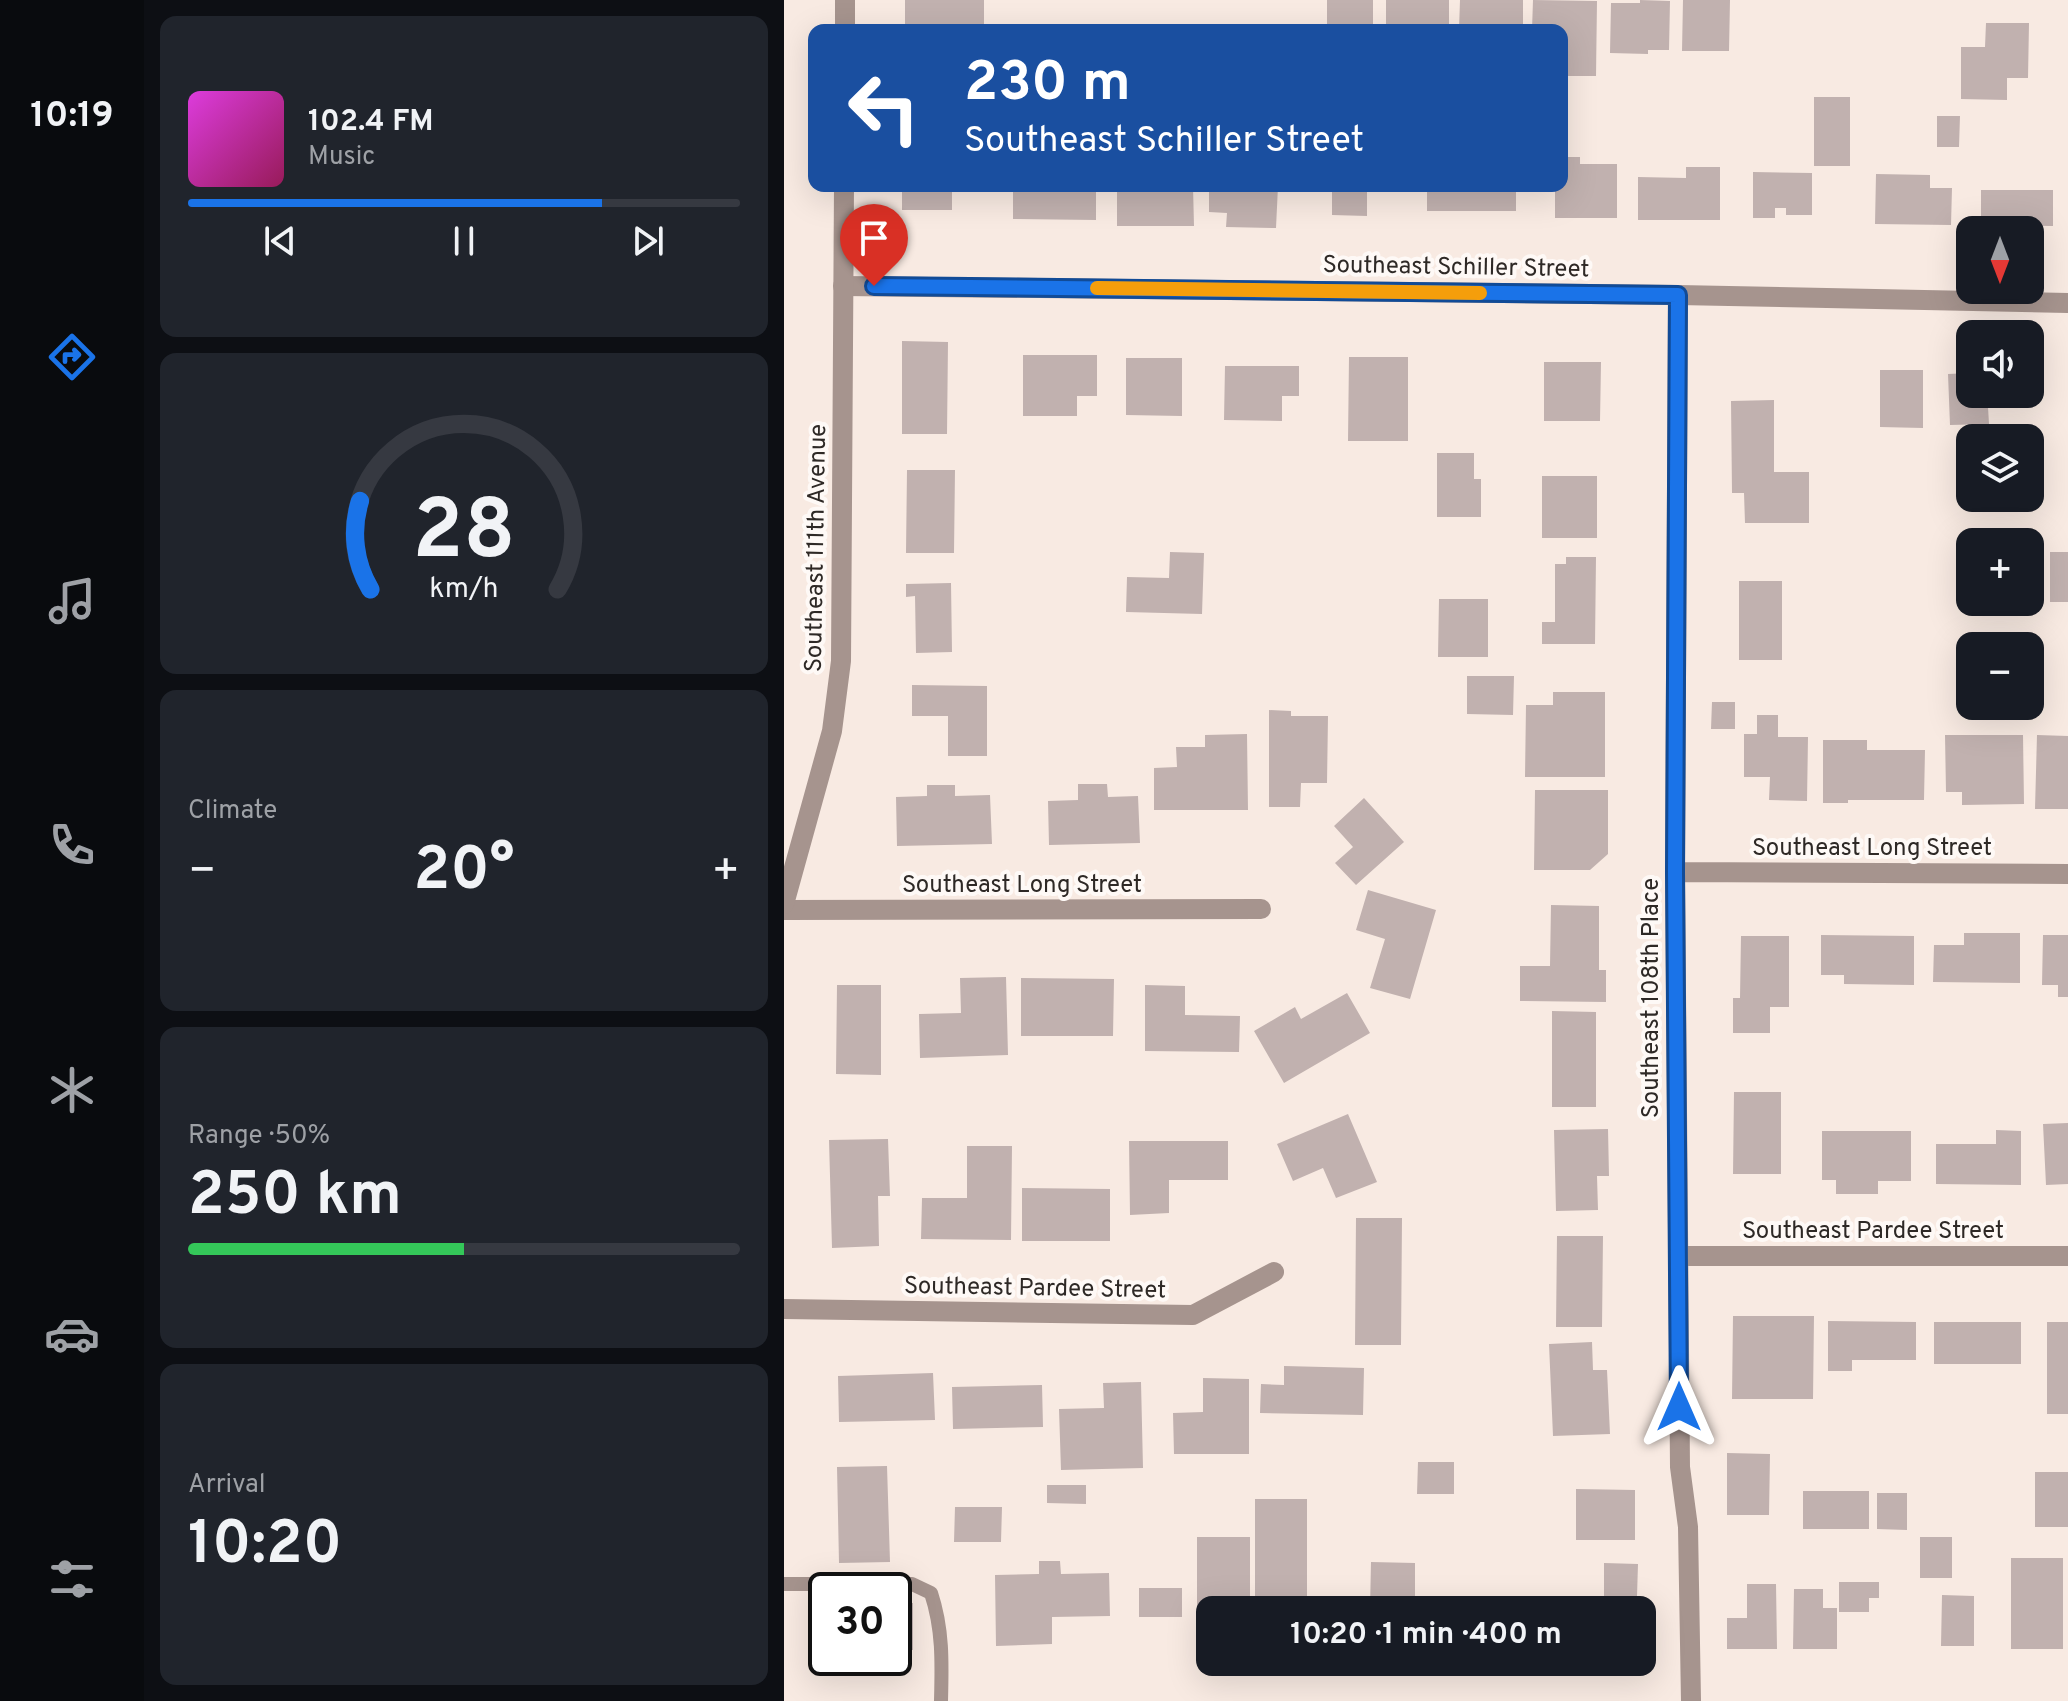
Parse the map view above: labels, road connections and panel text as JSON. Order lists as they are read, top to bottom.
{
  "streets": {
    "street": [
      "Southeast Schiller Street",
      "Southeast 111th Avenue",
      "Southeast Long Street",
      "Southeast 108th Place",
      "Southeast Pardee Street"
    ]
  },
  "crossings": [
    ["Southeast Schiller Street", "Southeast 111th Avenue"],
    ["Southeast Schiller Street", "Southeast 108th Place"],
    ["Southeast 111th Avenue", "Southeast Long Street"],
    ["Southeast Long Street", "Southeast 108th Place"],
    ["Southeast 108th Place", "Southeast Pardee Street"]
  ],
  "north": "bottom",
  "page": {
    "tabs": "10:19",
    "turn": ["230 m", "Southeast Schiller Street"],
    "song": ["102.4 FM", "Music"],
    "map_buttons": ["+", "−"],
    "tile": [
      "Climate",
      ["Range · 50%", "250 km"],
      ["Arrival", "10:20"]
    ],
    "heat": ["−", "20°", "+"],
    "limit": "30",
    "trip": "10:20 · 1 min · 400 m",
    "gauge": ["28", "km/h"]
  }
}
